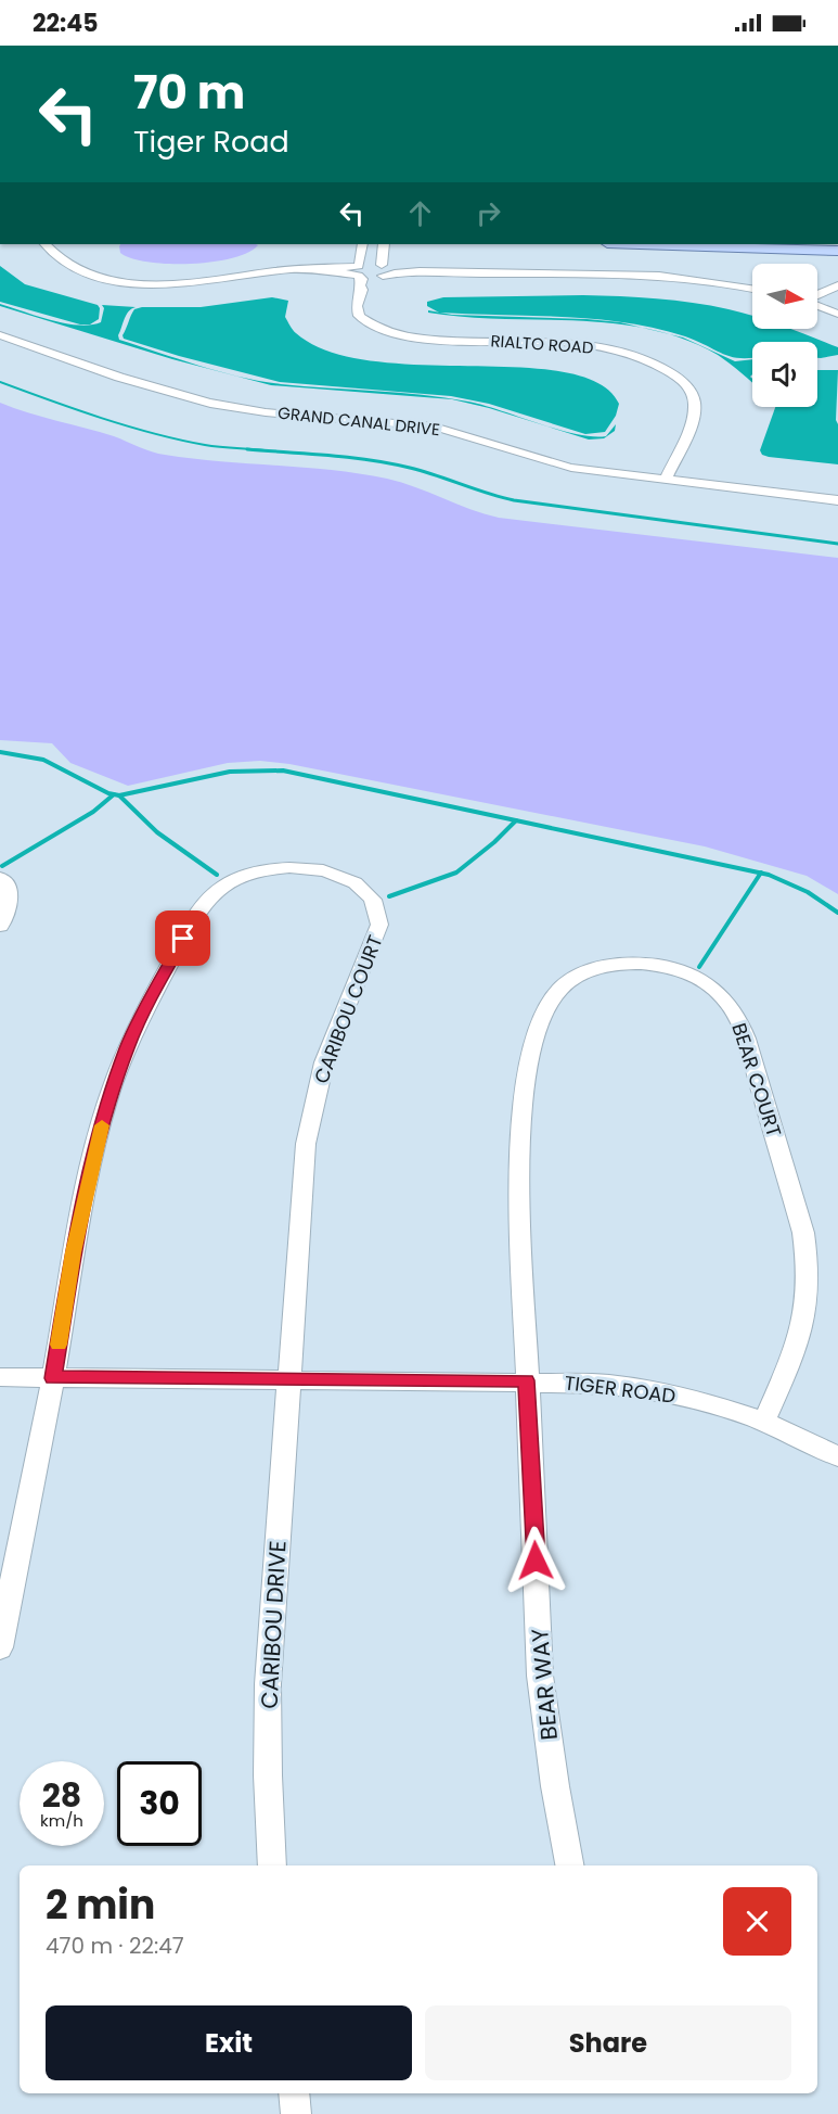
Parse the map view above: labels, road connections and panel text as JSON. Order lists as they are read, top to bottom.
{
  "streets": {
    "street": [
      "RIALTO ROAD",
      "GRAND CANAL DRIVE",
      "CARIBOU COURT",
      "BEAR COURT",
      "TIGER ROAD",
      "CARIBOU DRIVE",
      "BEAR WAY"
    ]
  },
  "crossings": [
    ["RIALTO ROAD", "GRAND CANAL DRIVE"],
    ["CARIBOU COURT", "TIGER ROAD"],
    ["CARIBOU COURT", "CARIBOU DRIVE"],
    ["BEAR COURT", "TIGER ROAD"],
    ["BEAR COURT", "BEAR WAY"],
    ["TIGER ROAD", "CARIBOU DRIVE"],
    ["TIGER ROAD", "BEAR WAY"]
  ],
  "north": "right",
  "page": {
    "status": "22:45",
    "turn": ["70 m", "Tiger Road"],
    "speed": "28 km/h",
    "limit": "30",
    "heading": ["2 min", "470 m · 22:47"],
    "buttons": ["Exit", "Share"]
  }
}
